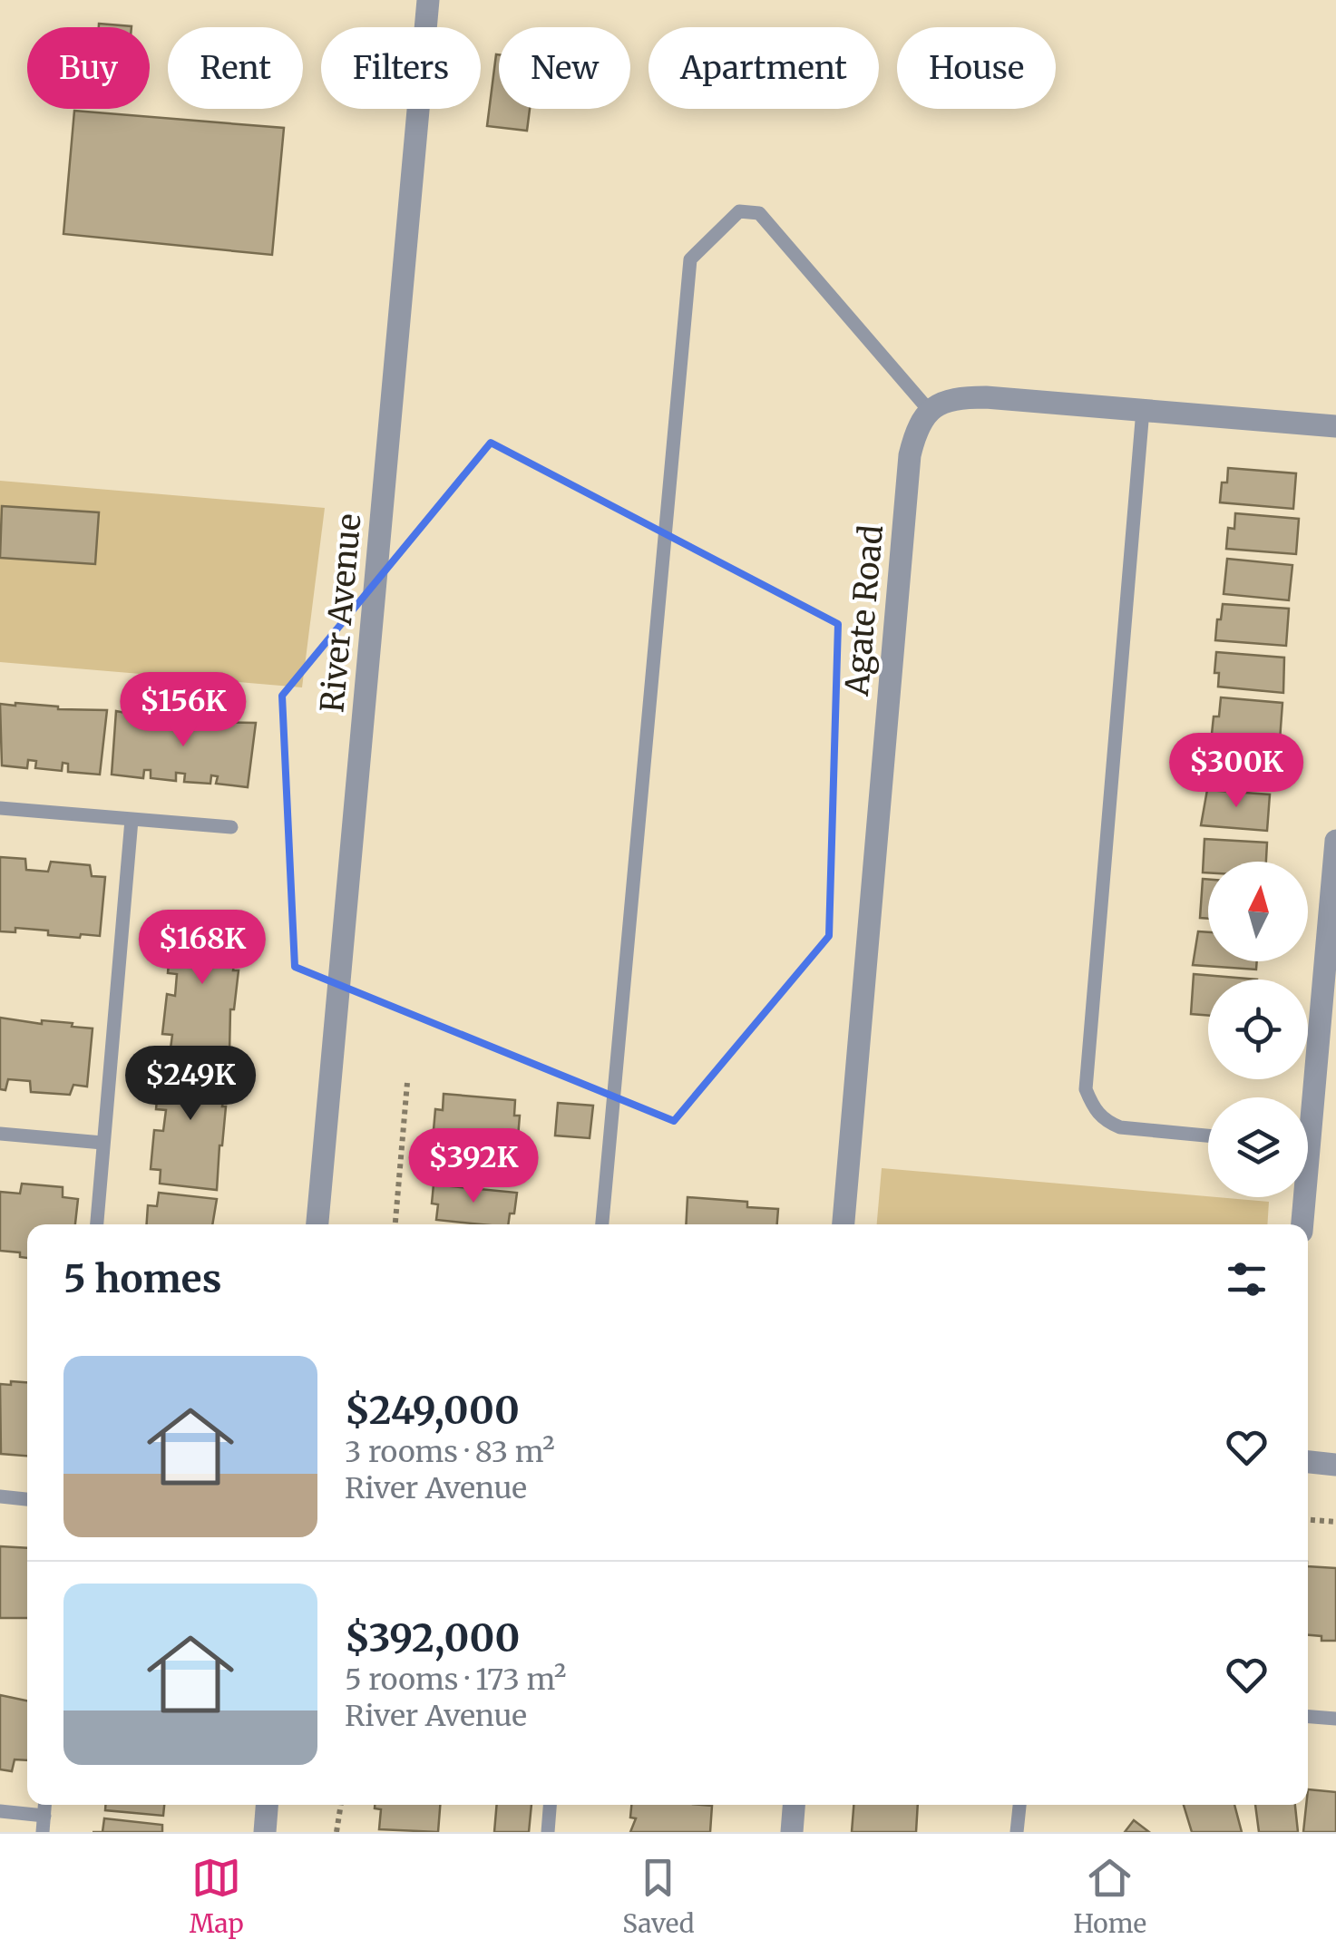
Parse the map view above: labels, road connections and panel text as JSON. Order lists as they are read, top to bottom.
{
  "streets": {
    "street": ["Agate Road", "River Avenue"]
  },
  "north": "top",
  "page": {
    "chip": [
      "Buy",
      "Rent",
      "Filters",
      "New",
      "Apartment",
      "House"
    ],
    "price": [
      "$156K",
      "$300K",
      "$168K",
      "$249K",
      "$392K"
    ],
    "heading": "5 homes",
    "list": [
      {
        "name": "$249,000",
        "note": "3 rooms · 83 m² · River Avenue"
      },
      {
        "name": "$392,000",
        "note": "5 rooms · 173 m² · River Avenue"
      }
    ],
    "tabs": ["Map", "Saved", "Home"]
  }
}
